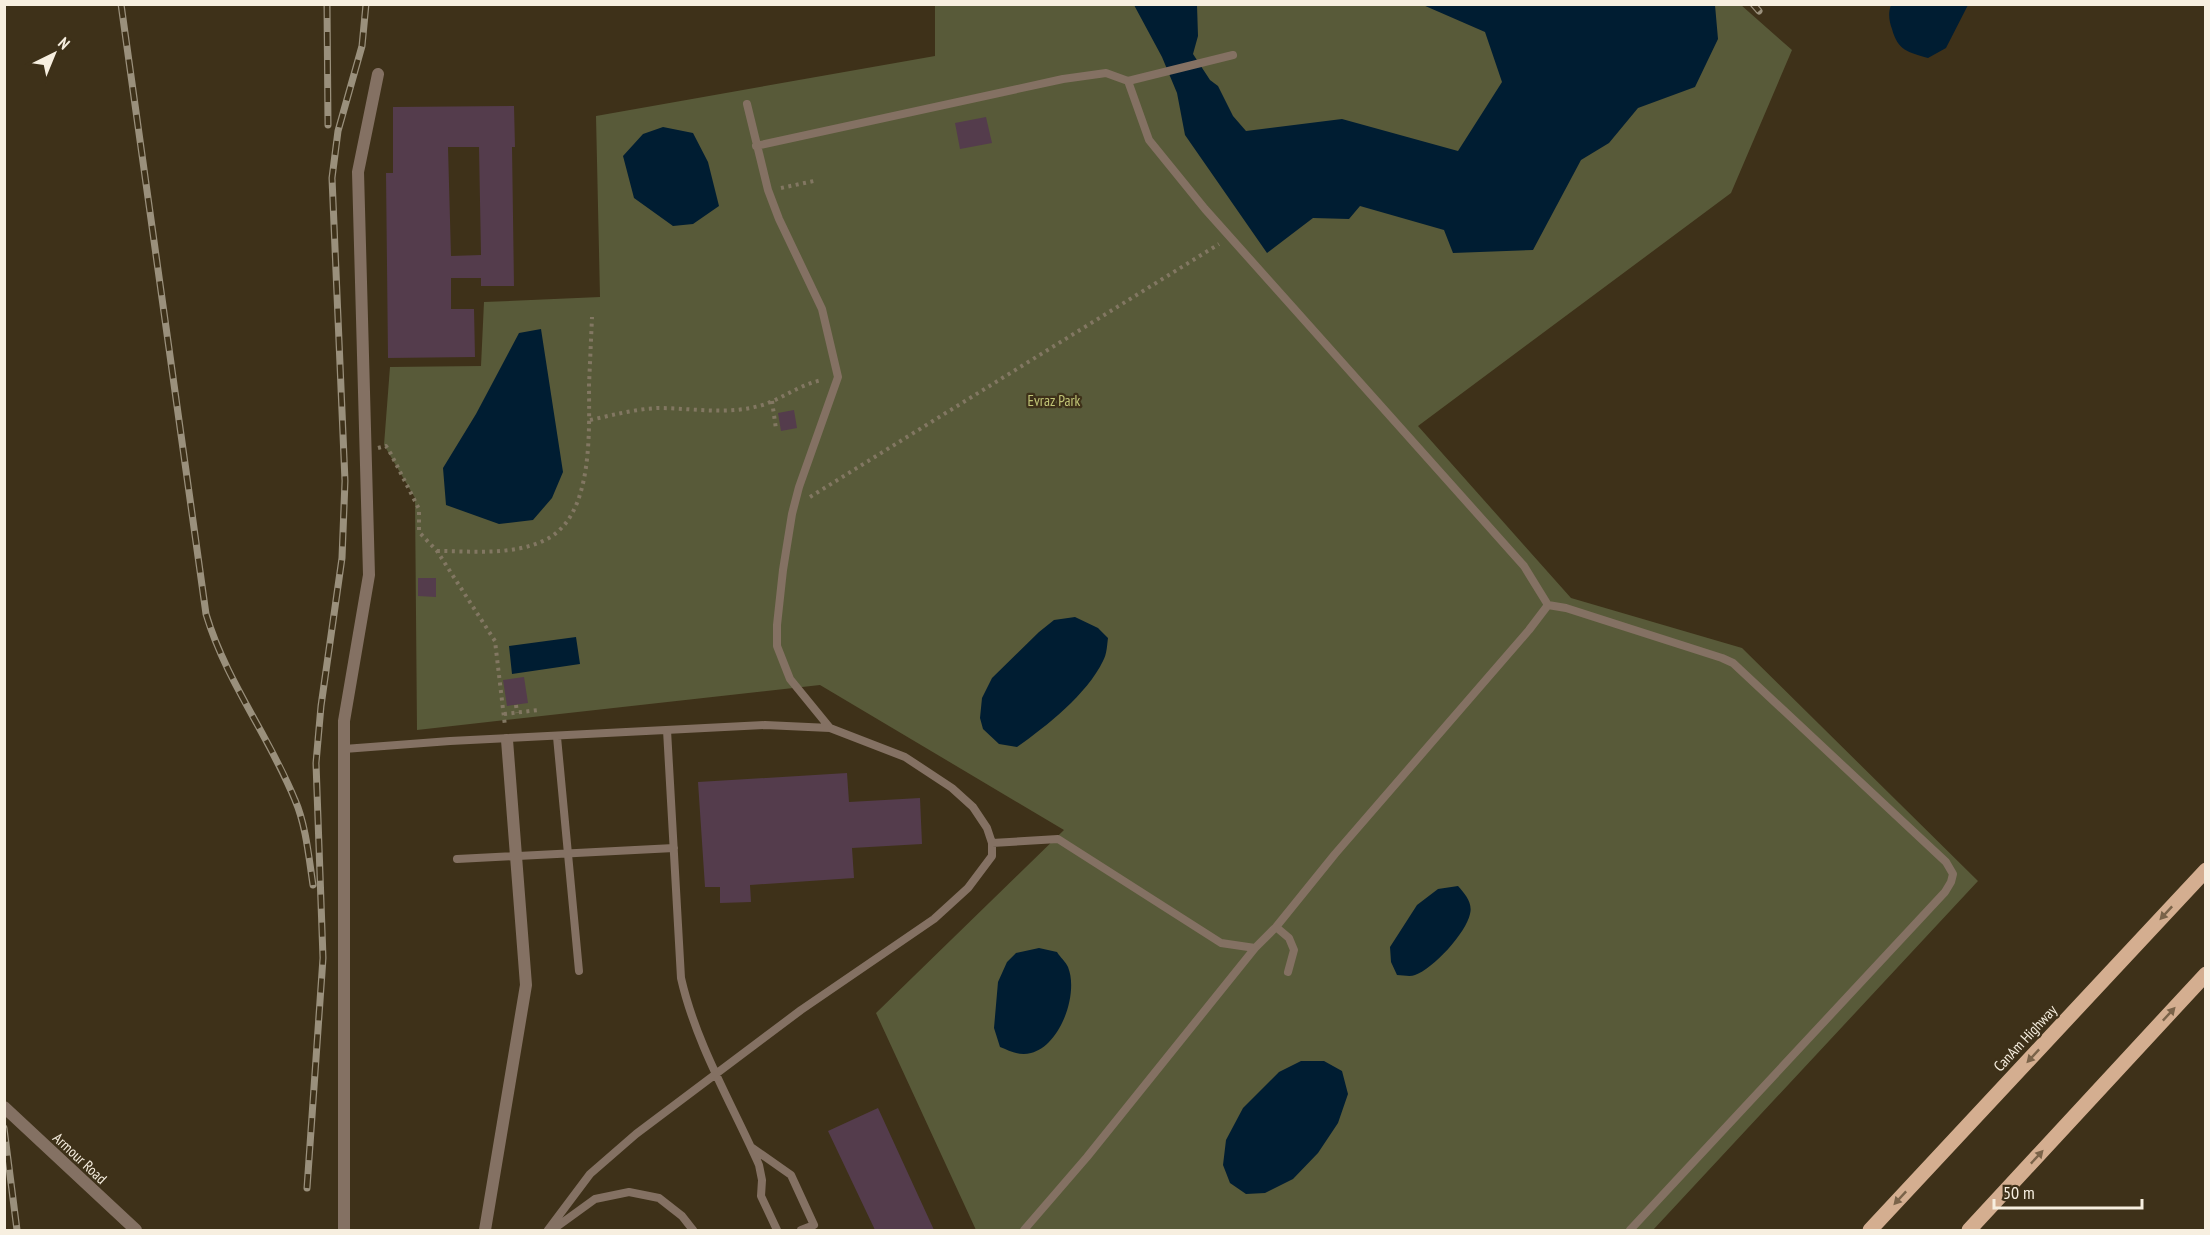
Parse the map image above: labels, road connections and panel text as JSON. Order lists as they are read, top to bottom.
{
  "streets": {
    "main road": ["CanAm Highway"],
    "street": ["Armour Road"]
  },
  "parks": ["Evraz Park"],
  "scale_bar": "50 m",
  "north": "top right"
}
